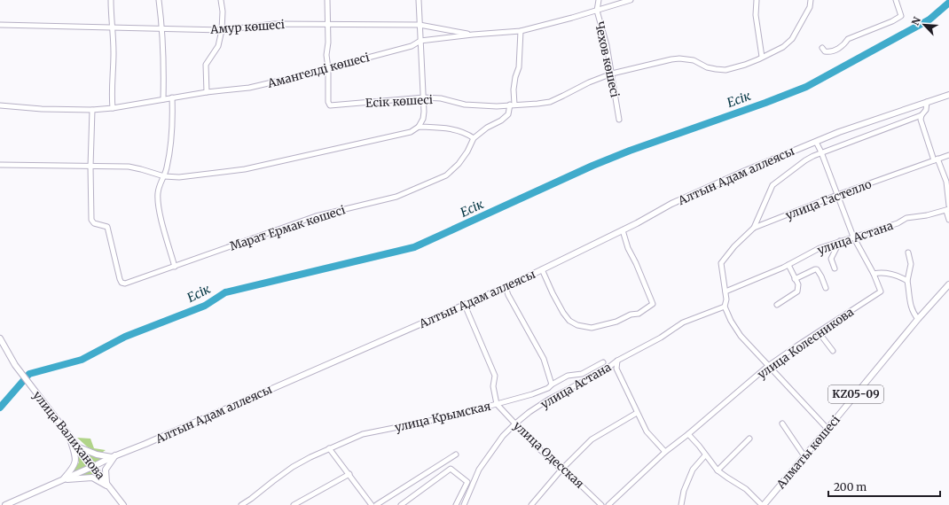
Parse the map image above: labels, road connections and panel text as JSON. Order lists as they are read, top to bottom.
{
  "streets": {
    "main road": [
      "Алтын Адам аллеясы",
      "KZ05-09",
      "улица Валиханова",
      "Алматы көшесі"
    ],
    "street": [
      "Амур көшесі",
      "Чехов көшесі",
      "Амангелді көшесі",
      "Есік көшесі",
      "улица Гастелло",
      "Марат Ермак көшесі",
      "улица Астана",
      "улица Колесникова",
      "улица Крымская",
      "улица Одесская"
    ]
  },
  "crossings": [
    ["Амур көшесі", "Амангелді көшесі"],
    ["Чехов көшесі", "Амангелді көшесі"],
    ["Чехов көшесі", "Есік көшесі"],
    ["Амангелді көшесі", "Есік көшесі"],
    ["Алтын Адам аллеясы", "улица Колесникова"],
    ["Алтын Адам аллеясы", "улица Валиханова"],
    ["Алтын Адам аллеясы", "улица Одесская"],
    ["улица Гастелло", "улица Астана"],
    ["улица Гастелло", "улица Колесникова"],
    ["улица Астана", "улица Колесникова"],
    ["улица Астана", "улица Одесская"],
    ["улица Крымская", "улица Одесская"]
  ],
  "water": ["Есік"],
  "scale_bar": "200 m",
  "north": "top left"
}
